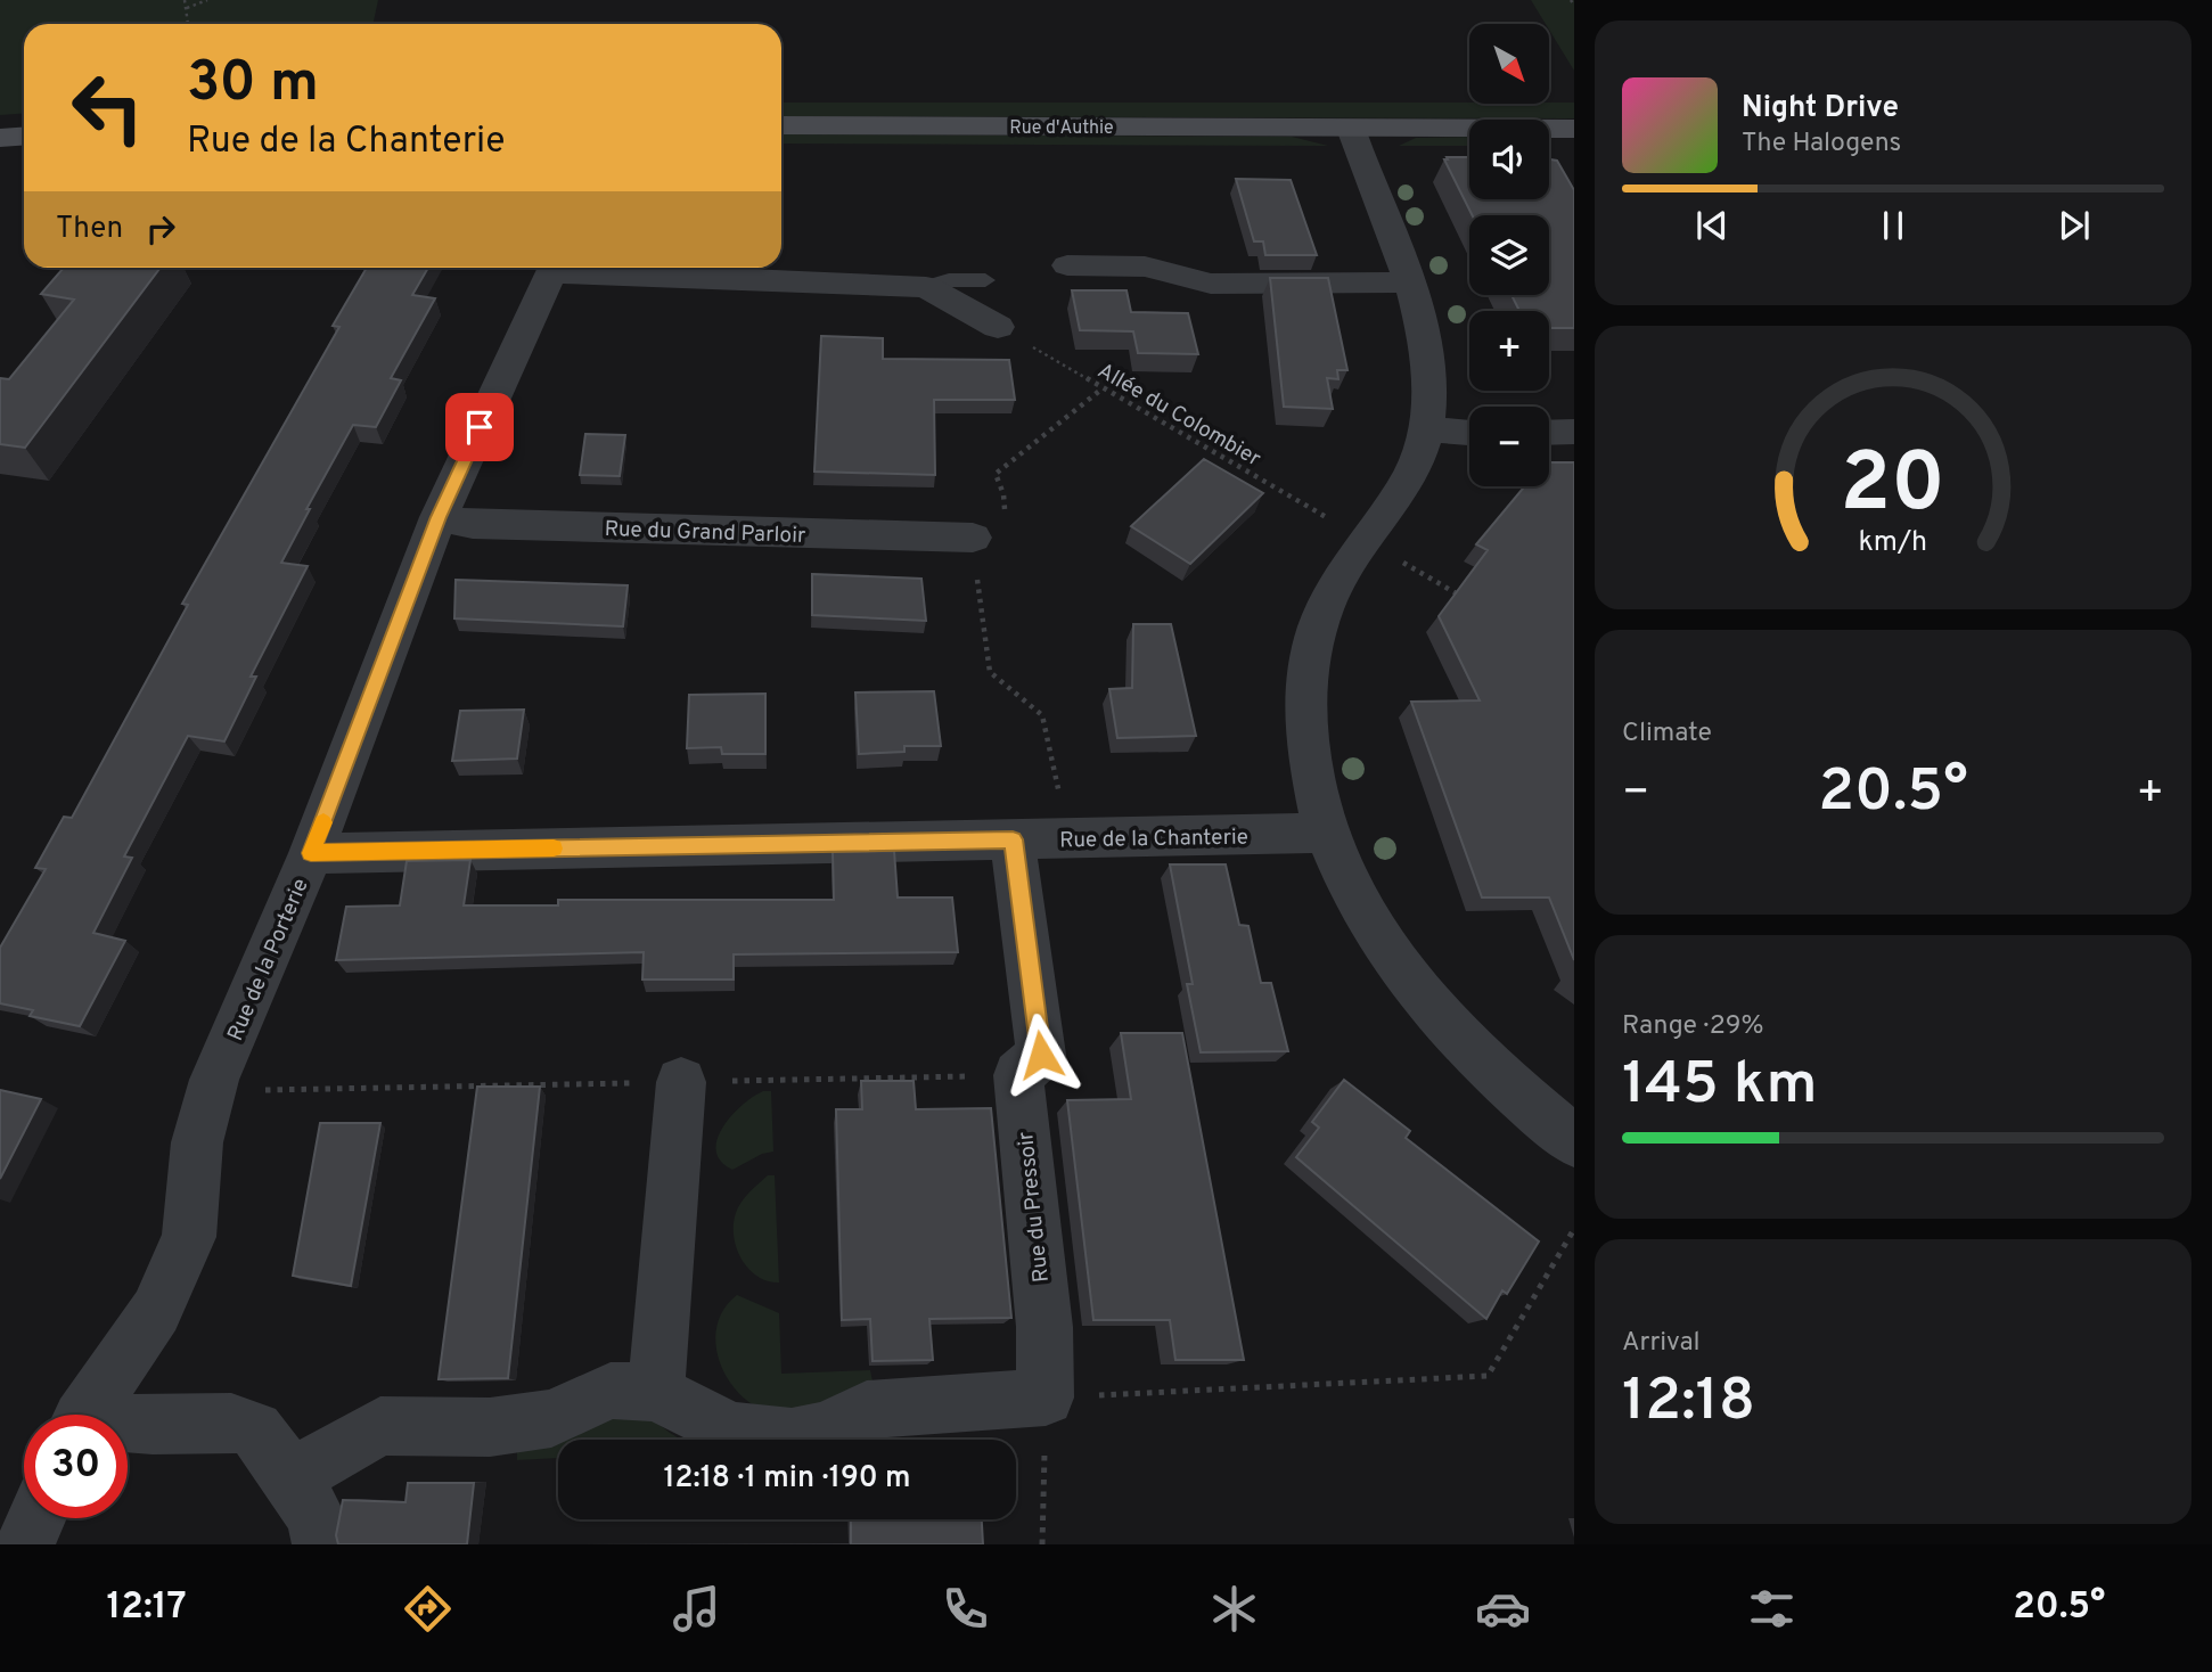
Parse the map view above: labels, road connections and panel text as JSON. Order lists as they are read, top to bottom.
{
  "streets": {
    "street": [
      "Rue d'Authie",
      "Rue du Grand Parloir",
      "Rue de la Chanterie",
      "Rue de la Porterie",
      "Rue du Pressoir"
    ],
    "path": ["Allée du Colombier"]
  },
  "crossings": [
    ["Rue du Grand Parloir", "Rue de la Porterie"],
    ["Rue de la Chanterie", "Rue de la Porterie"]
  ],
  "north": "bottom right",
  "page": {
    "map_buttons": ["+", "−"],
    "turn": ["30 m", "Rue de la Chanterie"],
    "song": ["Night Drive", "The Halogens"],
    "then": "Then",
    "tile": [
      "Climate",
      ["Range · 29%", "145 km"],
      ["Arrival", "12:18"]
    ],
    "heat": ["−", "20.5°", "+"],
    "limit": "30",
    "trip": "12:18 · 1 min · 190 m",
    "tabs": ["12:17", "20.5°"],
    "gauge": ["20", "km/h"]
  }
}
